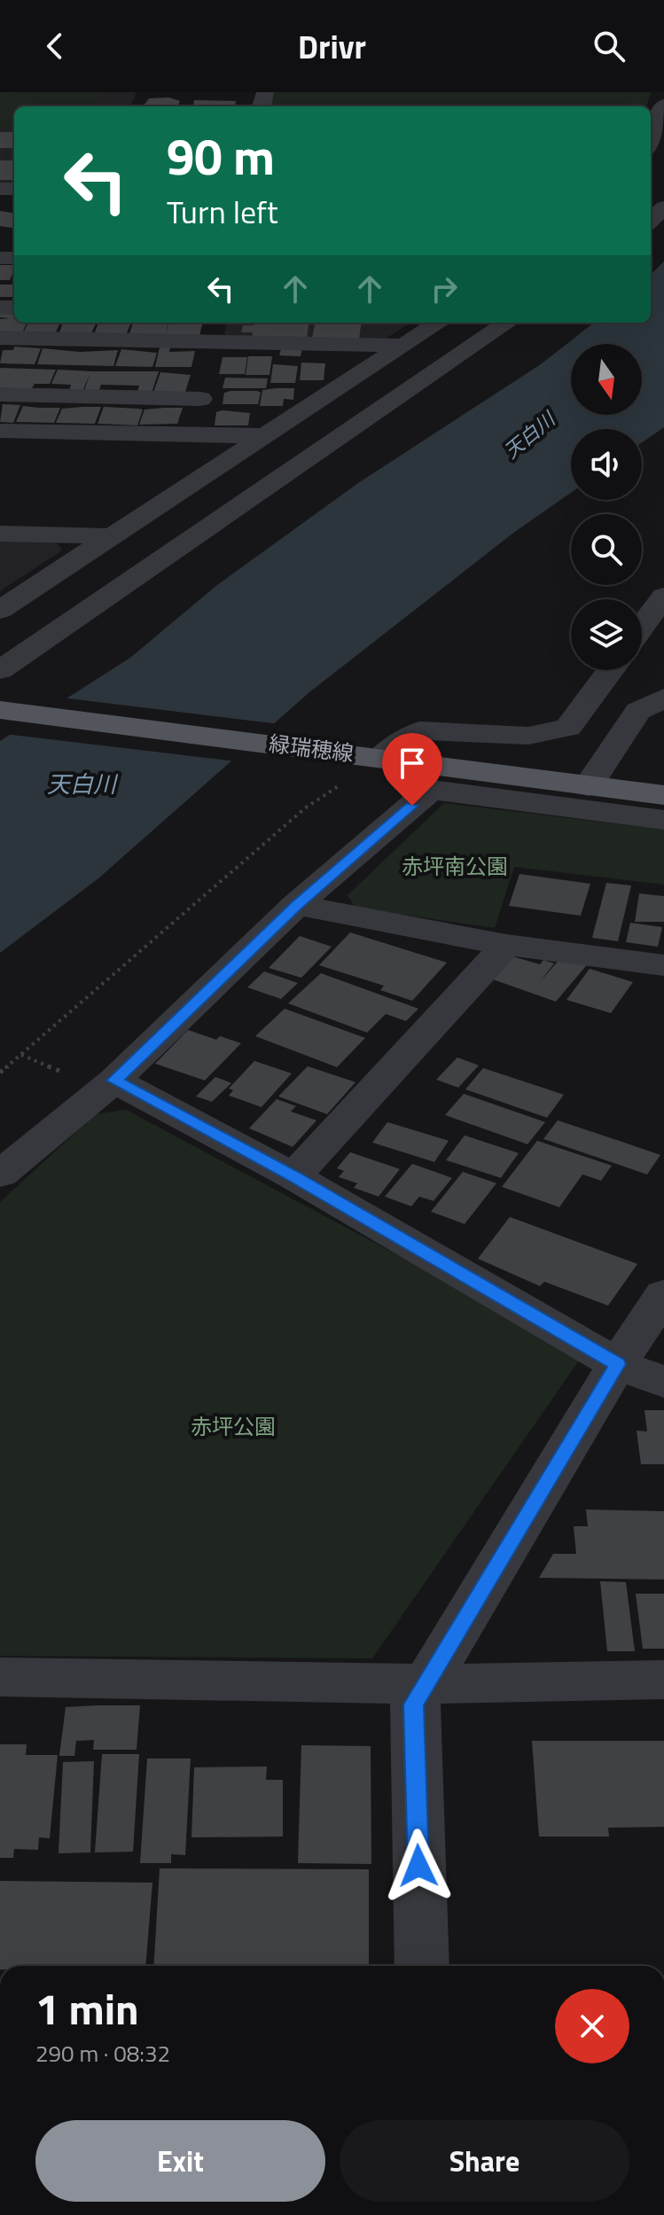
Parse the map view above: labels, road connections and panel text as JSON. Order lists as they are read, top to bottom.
{
  "streets": {
    "main road": ["緑瑞穂線"]
  },
  "water": ["天白川"],
  "parks": ["赤坪南公園", "赤坪公園"],
  "north": "bottom",
  "page": {
    "header": "Drivr",
    "turn": ["90 m", "Turn left"],
    "heading": ["1 min", "290 m · 08:32"],
    "buttons": ["Exit", "Share"]
  }
}
